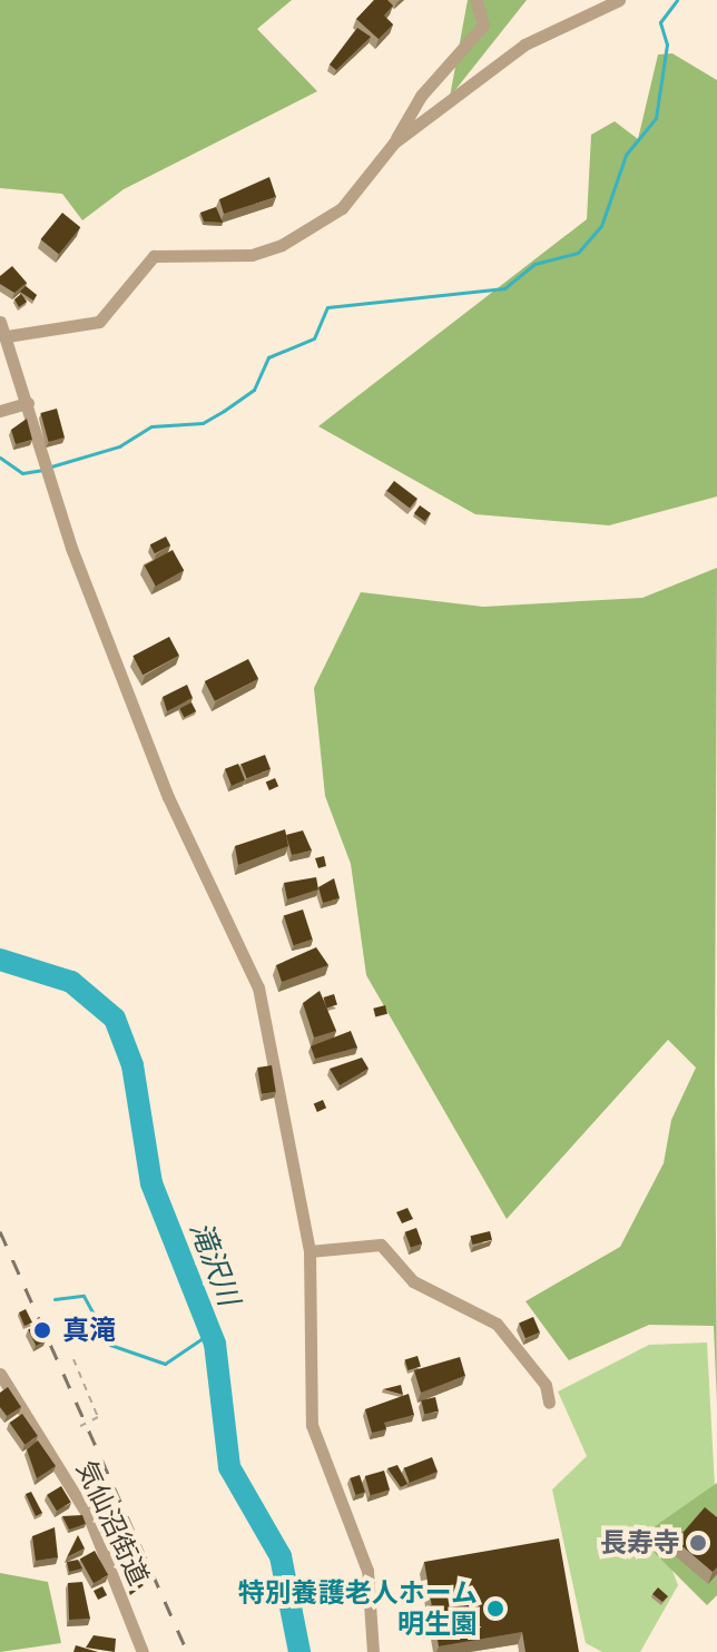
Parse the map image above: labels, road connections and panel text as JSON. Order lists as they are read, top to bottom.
{
  "streets": {
    "street": ["気仙沼街道"]
  },
  "water": ["滝沢川"],
  "places": ["真滝", "長寿寺", "特別養護老人ホーム 明生園"]
}
